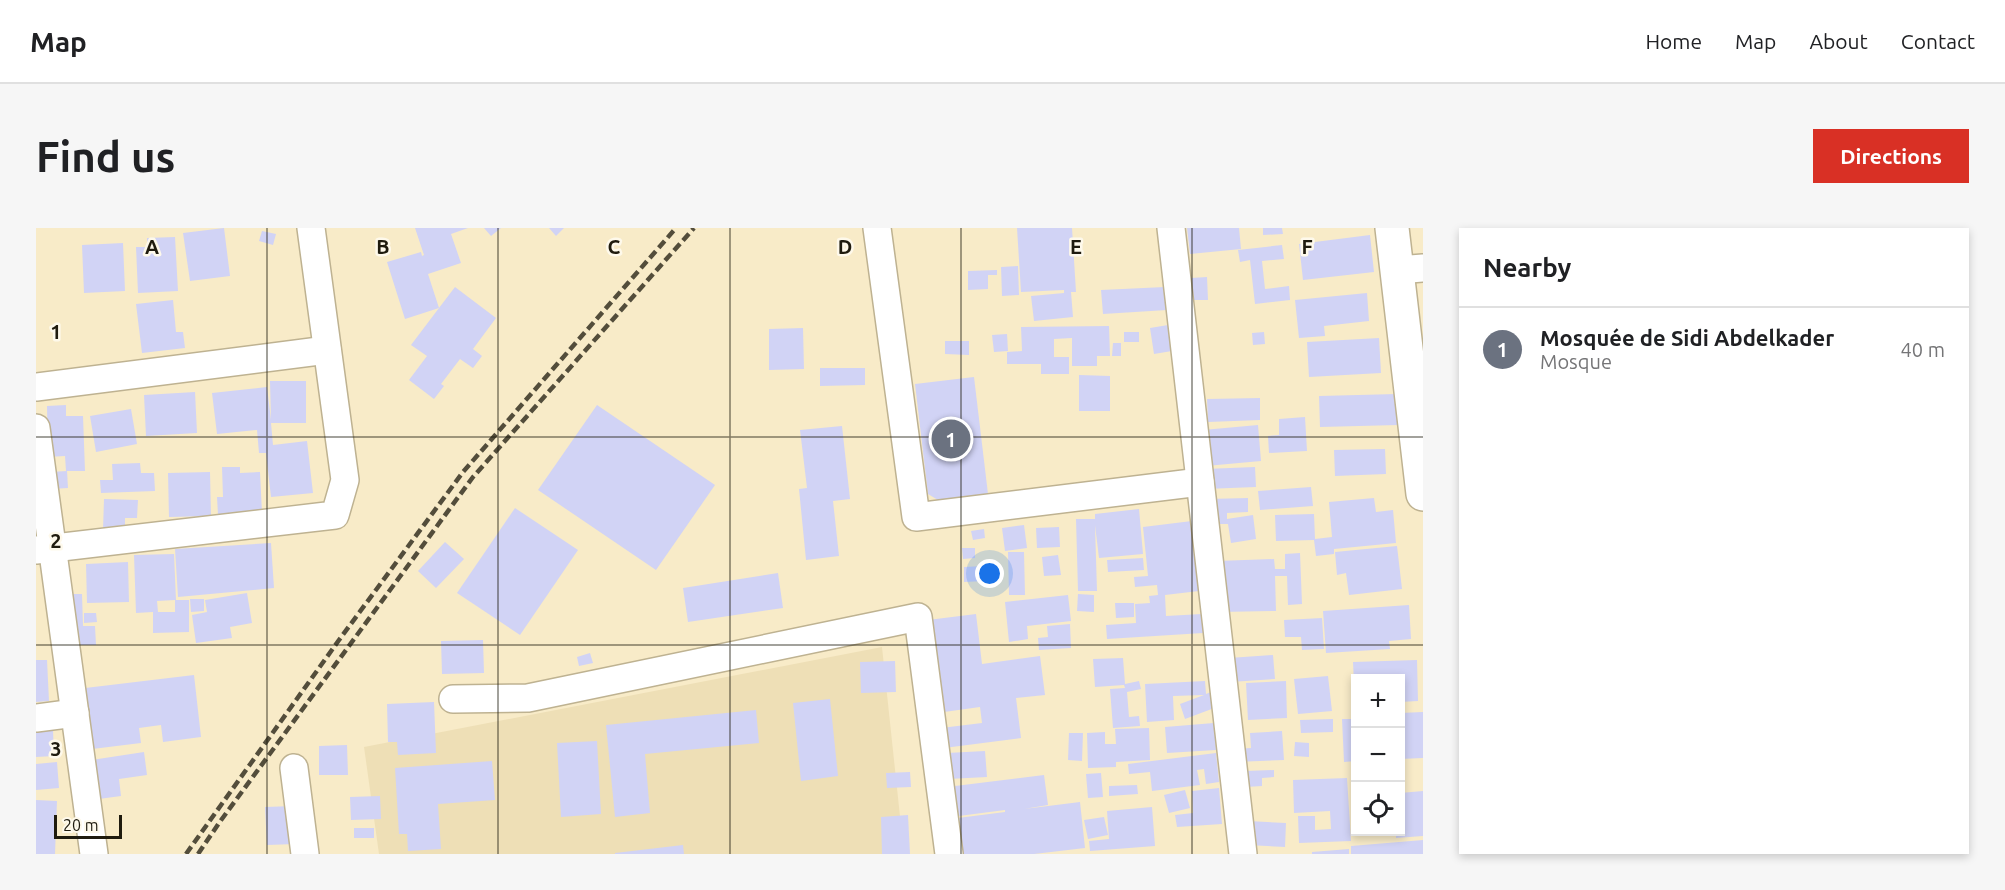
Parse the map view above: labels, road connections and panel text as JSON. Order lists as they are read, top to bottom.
{
  "scale_bar": "20 m",
  "page": {
    "header": "Map",
    "nav": [
      "Home",
      "Map",
      "About",
      "Contact"
    ],
    "buttons": "Directions",
    "title": "Find us",
    "heading": "Nearby",
    "list": [
      {
        "mark": "1",
        "name": "Mosquée de Sidi Abdelkader",
        "note": "Mosque",
        "value": "40 m"
      }
    ],
    "pins": "1",
    "map_buttons": ["+", "−"],
    "scale": "20 m"
  },
  "grid": {
    "columns": [
      "A",
      "B",
      "C",
      "D",
      "E",
      "F"
    ],
    "rows": ["1", "2", "3"]
  }
}
